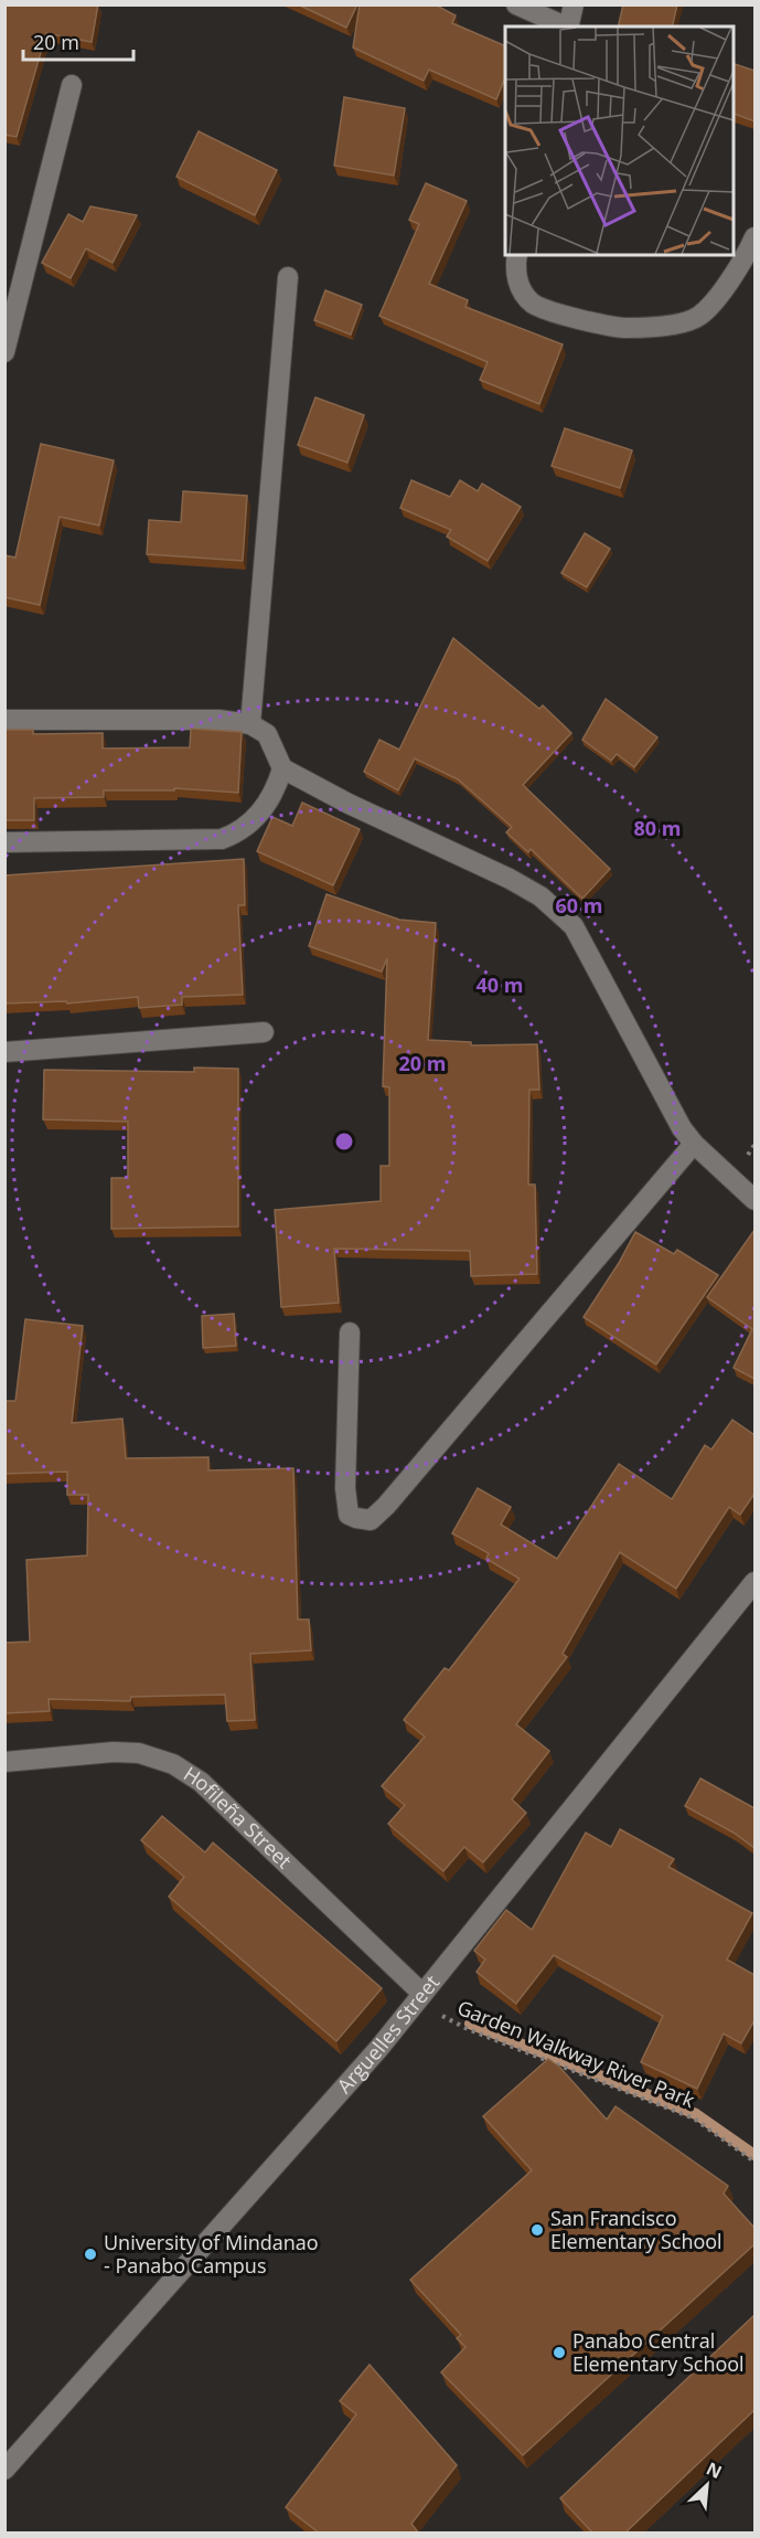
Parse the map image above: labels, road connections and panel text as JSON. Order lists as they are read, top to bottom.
{
  "streets": {
    "street": ["Hofileña Street", "Arguelles Street"],
    "path": ["Garden Walkway River Park"]
  },
  "crossings": [
    ["Hofileña Street", "Arguelles Street"],
    ["Hofileña Street", "Garden Walkway River Park"],
    ["Arguelles Street", "Garden Walkway River Park"]
  ],
  "places": ["San Francisco Elementary School", "University of Mindanao - Panabo Campus", "Panabo Central Elementary School"],
  "scale_bar": "20 m",
  "north": "top right",
  "rings": [
    "80 m",
    "60 m",
    "40 m",
    "20 m"
  ]
}
